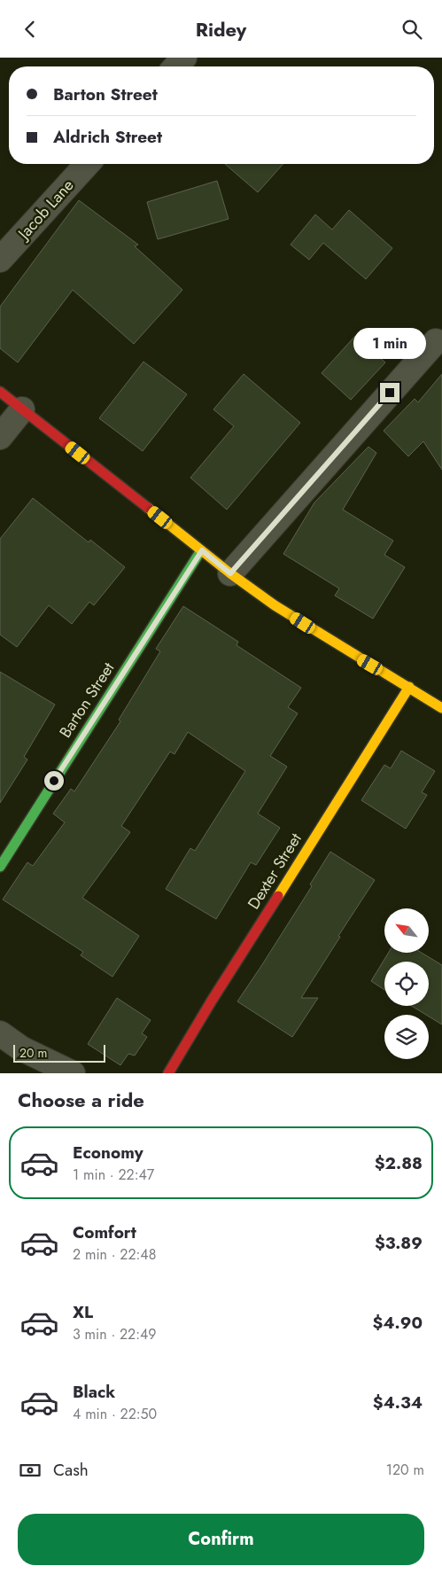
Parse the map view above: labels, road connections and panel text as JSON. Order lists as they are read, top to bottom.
{
  "streets": {
    "street": ["Jacob Lane", "Barton Street", "Dexter Street"]
  },
  "scale_bar": "20 m",
  "north": "top left",
  "page": {
    "header": "Ridey",
    "banner": ["Barton Street", "Aldrich Street"],
    "bubble": "1 min",
    "scale": "20 m",
    "heading": "Choose a ride",
    "list": [
      {
        "name": "Economy",
        "note": "1 min · 22:47",
        "value": "$2.88"
      },
      {
        "name": "Comfort",
        "note": "2 min · 22:48",
        "value": "$3.89"
      },
      {
        "name": "XL",
        "note": "3 min · 22:49",
        "value": "$4.90"
      },
      {
        "name": "Black",
        "note": "4 min · 22:50",
        "value": "$4.34"
      }
    ],
    "pay": ["Cash", "120 m"],
    "buttons": "Confirm"
  }
}
